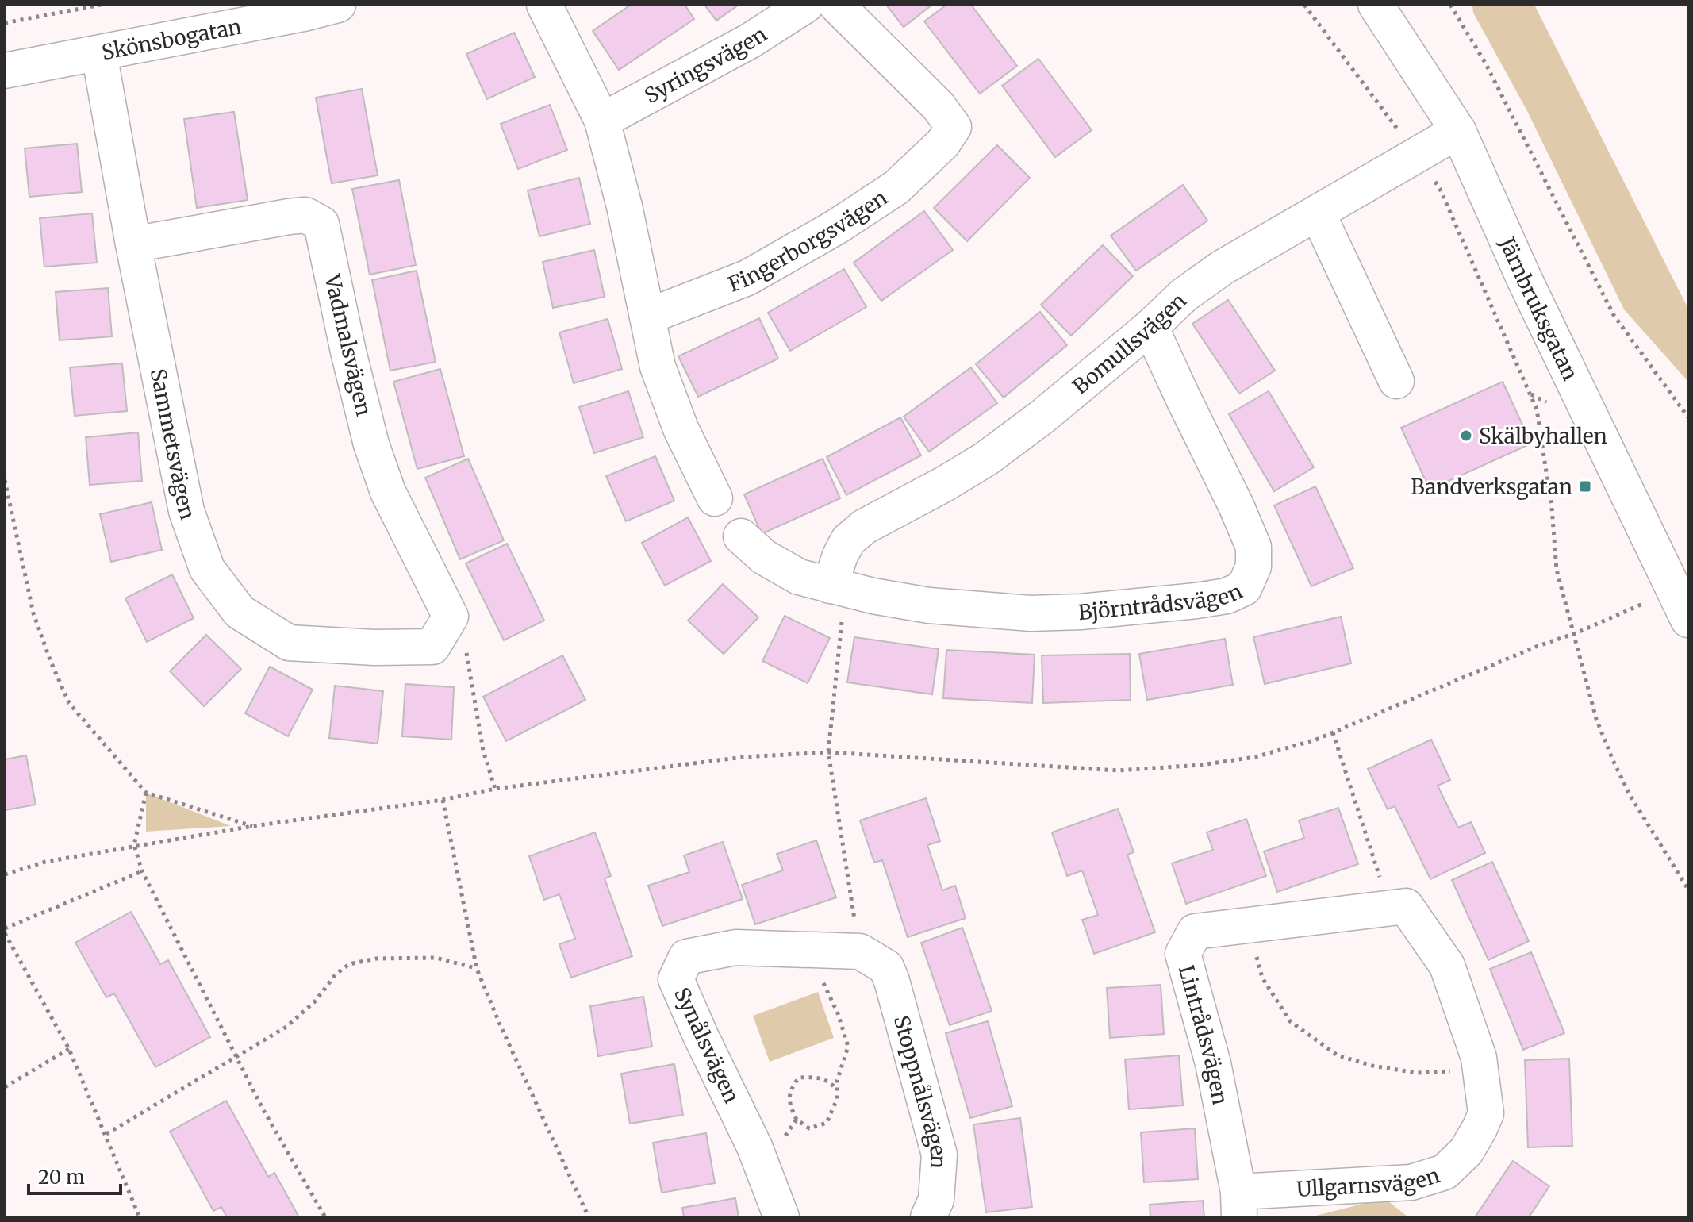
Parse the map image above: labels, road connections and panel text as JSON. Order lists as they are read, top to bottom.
{
  "streets": {
    "street": [
      "Skönsbogatan",
      "Syringsvägen",
      "Fingerborgsvägen",
      "Järnbruksgatan",
      "Bomullsvägen",
      "Vadmalsvägen",
      "Sammetsvägen",
      "Björntrådsvägen",
      "Lintrådsvägen",
      "Synålsvägen",
      "Stoppnålsvägen",
      "Ullgarnsvägen"
    ]
  },
  "crossings": [
    ["Skönsbogatan", "Sammetsvägen"],
    ["Järnbruksgatan", "Bomullsvägen"],
    ["Bomullsvägen", "Björntrådsvägen"],
    ["Vadmalsvägen", "Sammetsvägen"],
    ["Lintrådsvägen", "Ullgarnsvägen"],
    ["Synålsvägen", "Stoppnålsvägen"]
  ],
  "places": {
    "other": ["Skälbyhallen"],
    "transit": ["Bandverksgatan"]
  },
  "scale_bar": "20 m"
}
